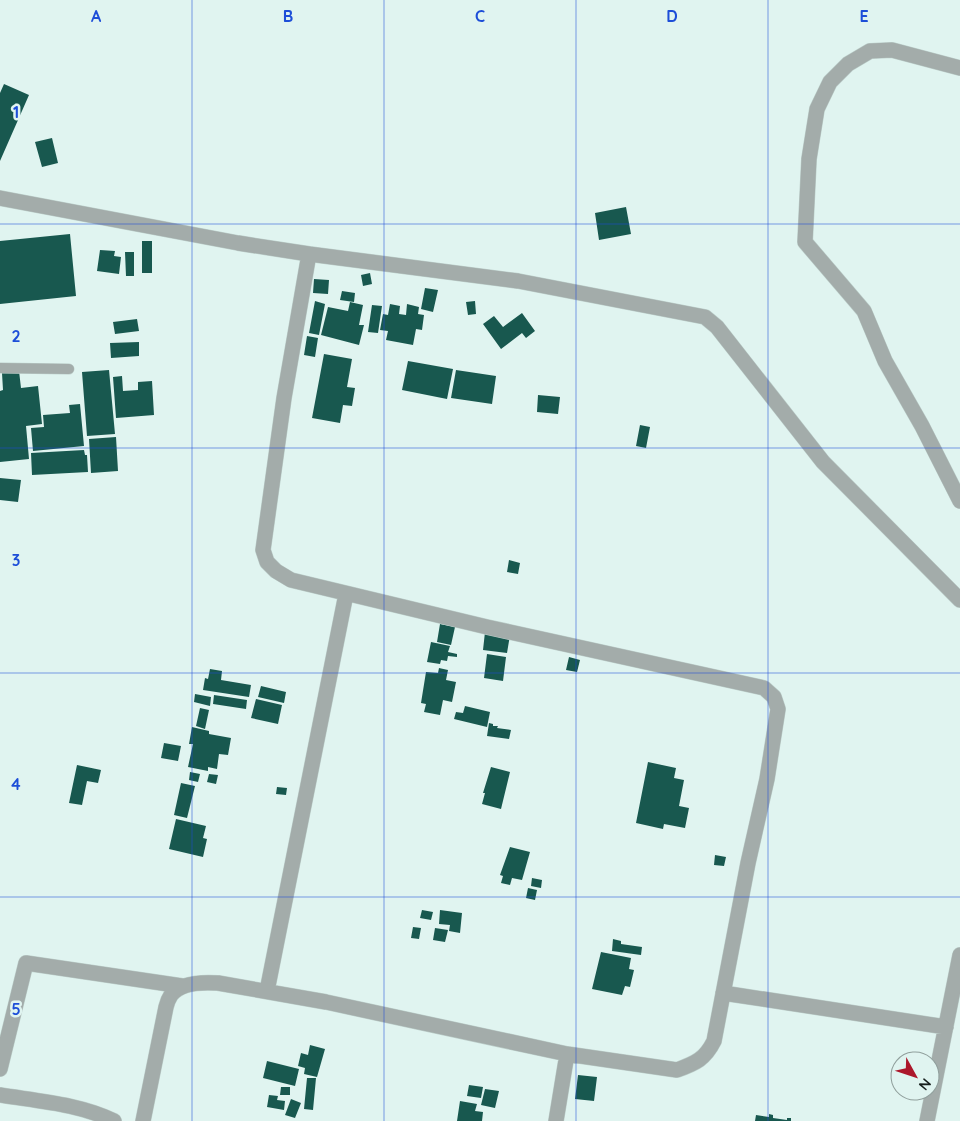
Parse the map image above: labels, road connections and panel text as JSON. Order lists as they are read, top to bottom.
{
  "north": "bottom right",
  "grid": {
    "columns": [
      "A",
      "B",
      "C",
      "D",
      "E"
    ],
    "rows": [
      "1",
      "2",
      "3",
      "4",
      "5"
    ]
  }
}
